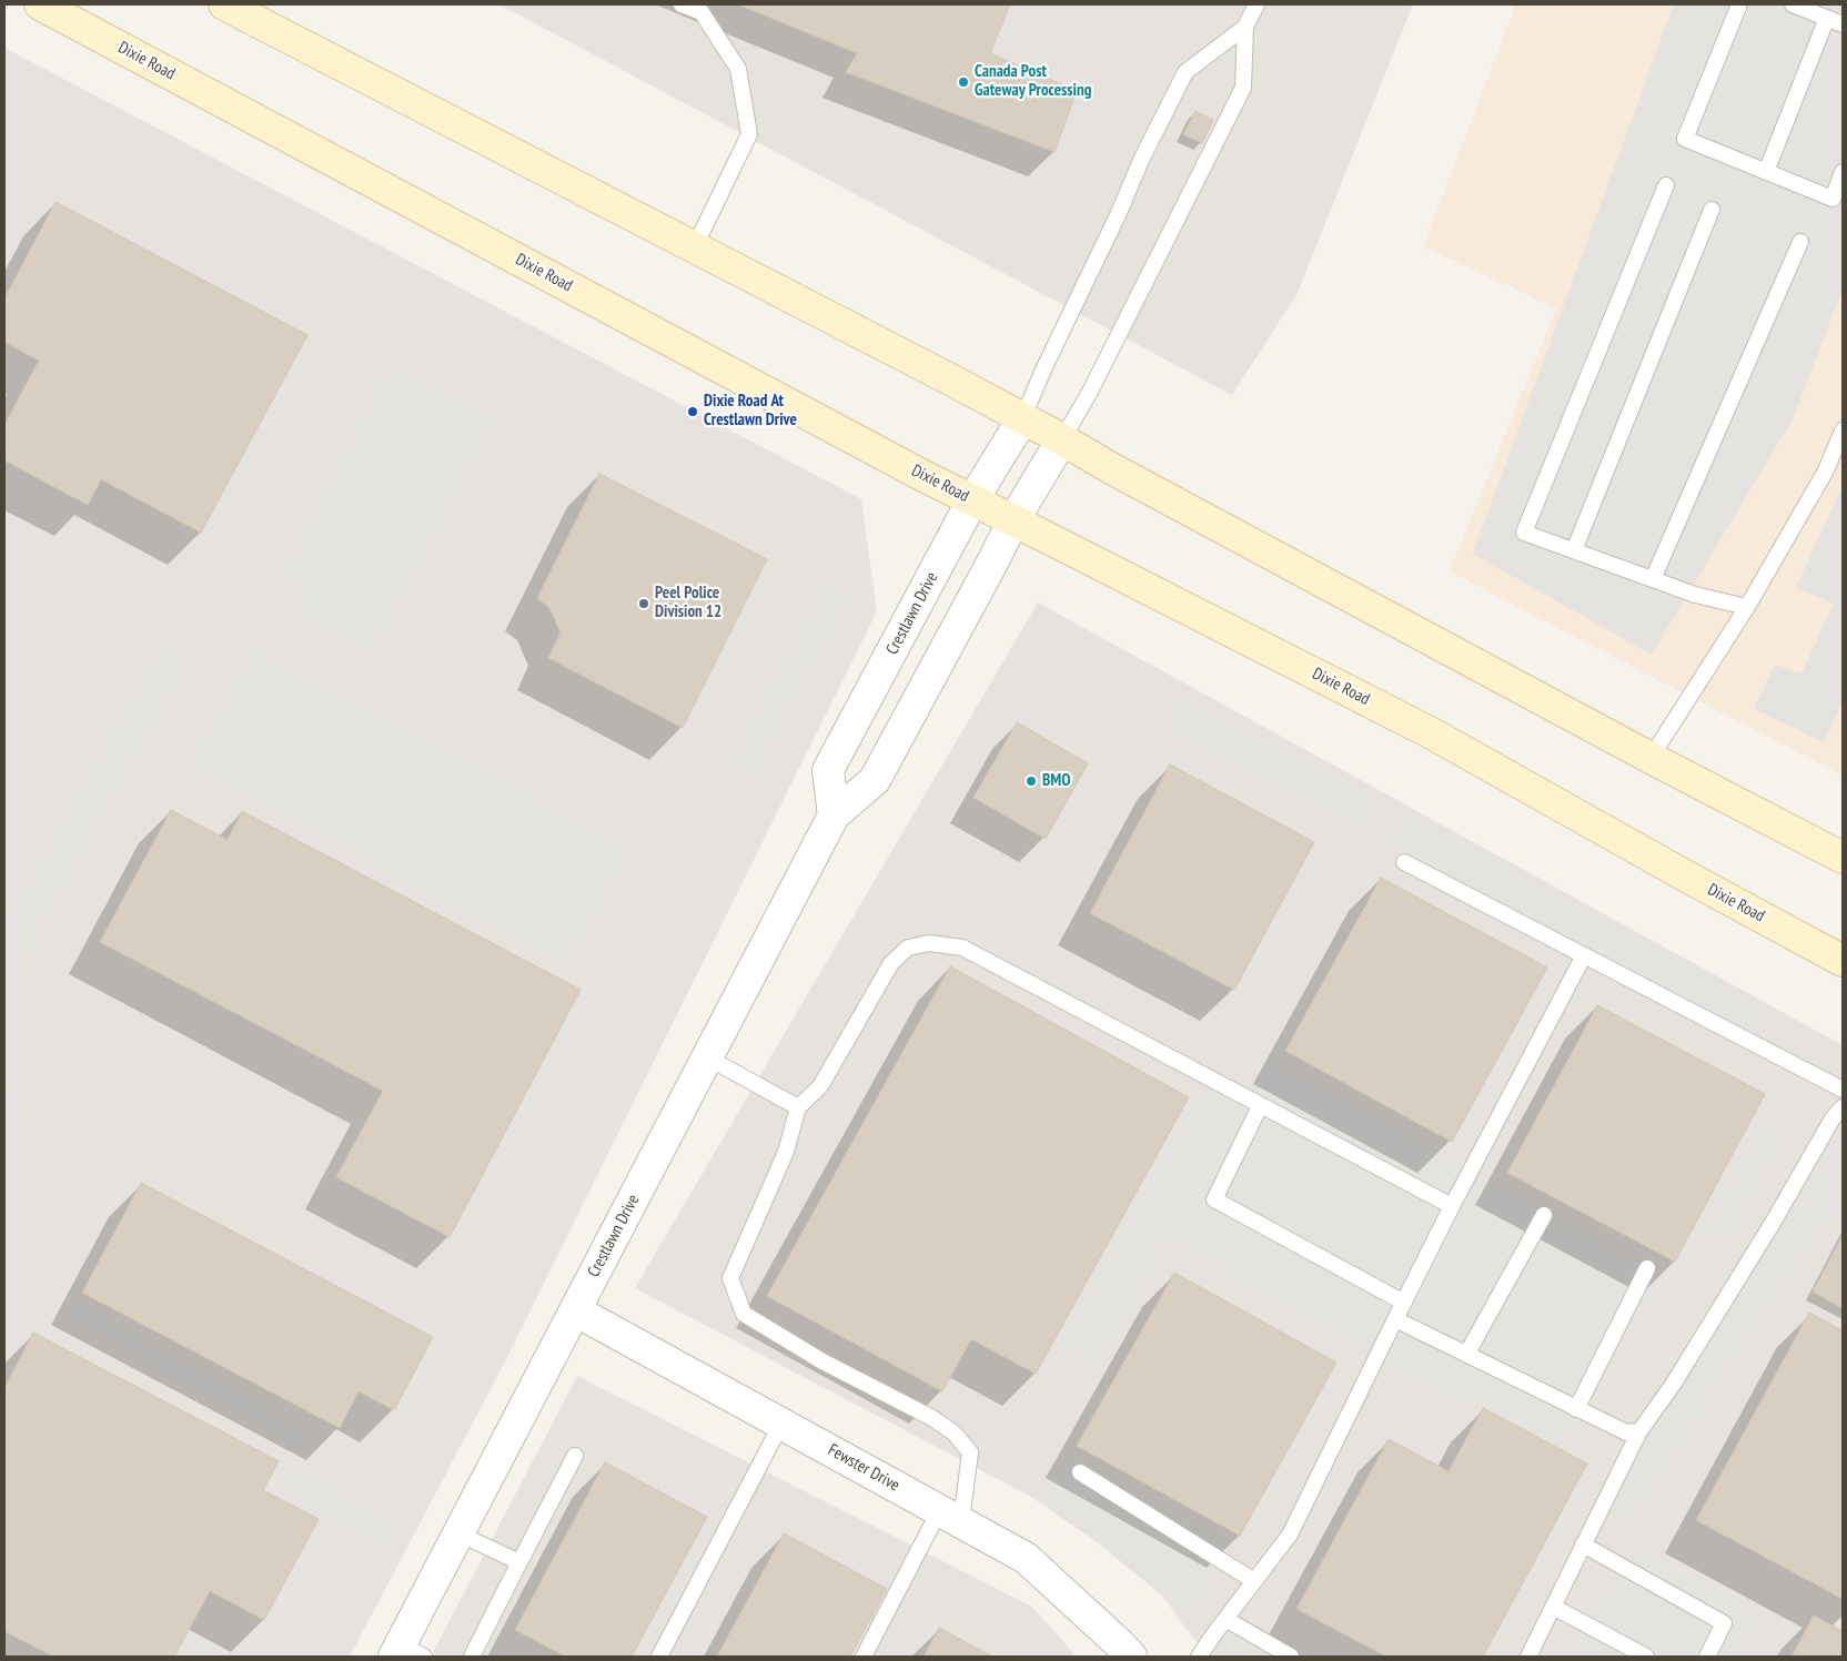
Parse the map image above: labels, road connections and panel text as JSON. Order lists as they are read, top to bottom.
{
  "streets": {
    "main road": ["Dixie Road"],
    "street": ["Crestlawn Drive", "Fewster Drive"]
  },
  "crossings": [
    ["Dixie Road", "Crestlawn Drive"],
    ["Crestlawn Drive", "Fewster Drive"]
  ],
  "places": [
    "Canada Post Gateway Processing",
    "Dixie Road At Crestlawn Drive",
    "Peel Police Division 12",
    "BMO"
  ]
}
